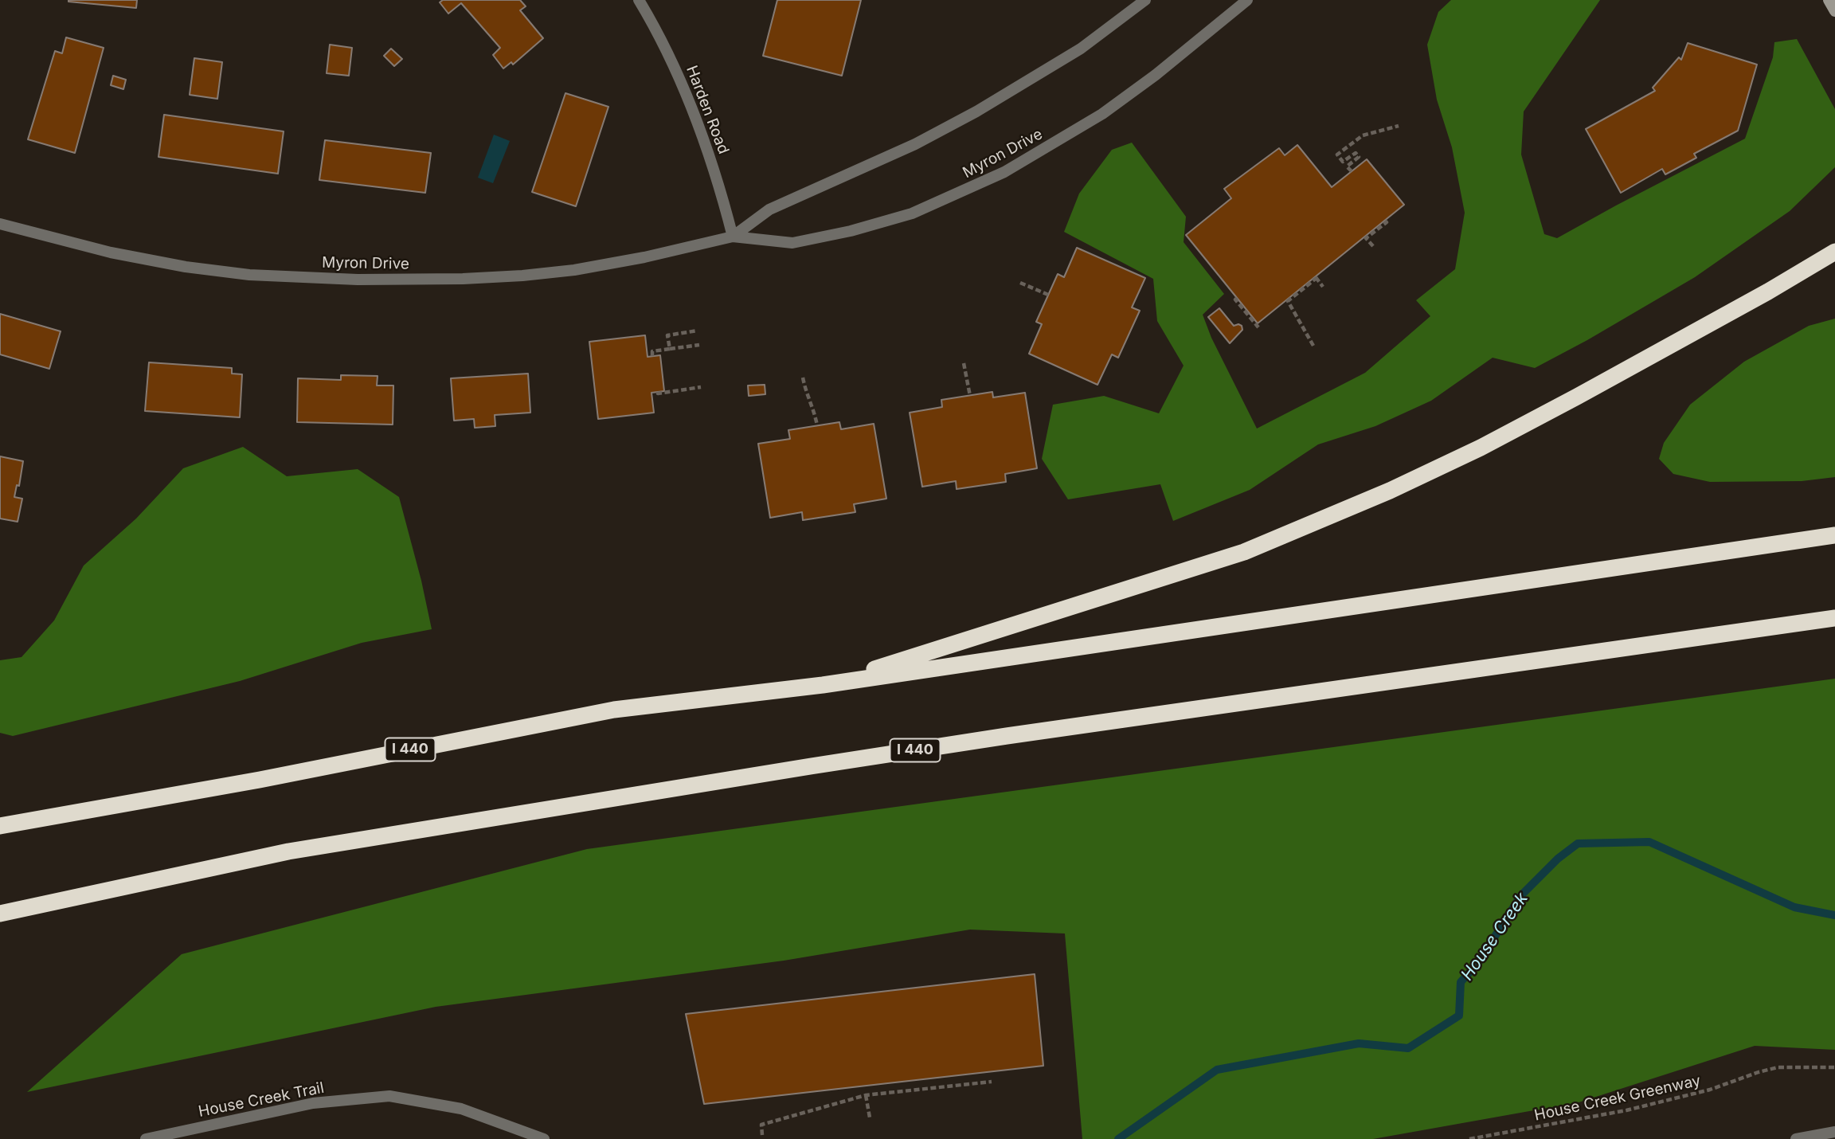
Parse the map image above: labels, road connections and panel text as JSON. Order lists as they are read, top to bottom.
{
  "streets": {
    "highway": ["I 440"],
    "street": ["Harden Road", "Myron Drive", "House Creek Trail"],
    "path": ["House Creek Greenway"]
  },
  "crossings": [
    ["Harden Road", "Myron Drive"]
  ],
  "water": ["House Creek"]
}
